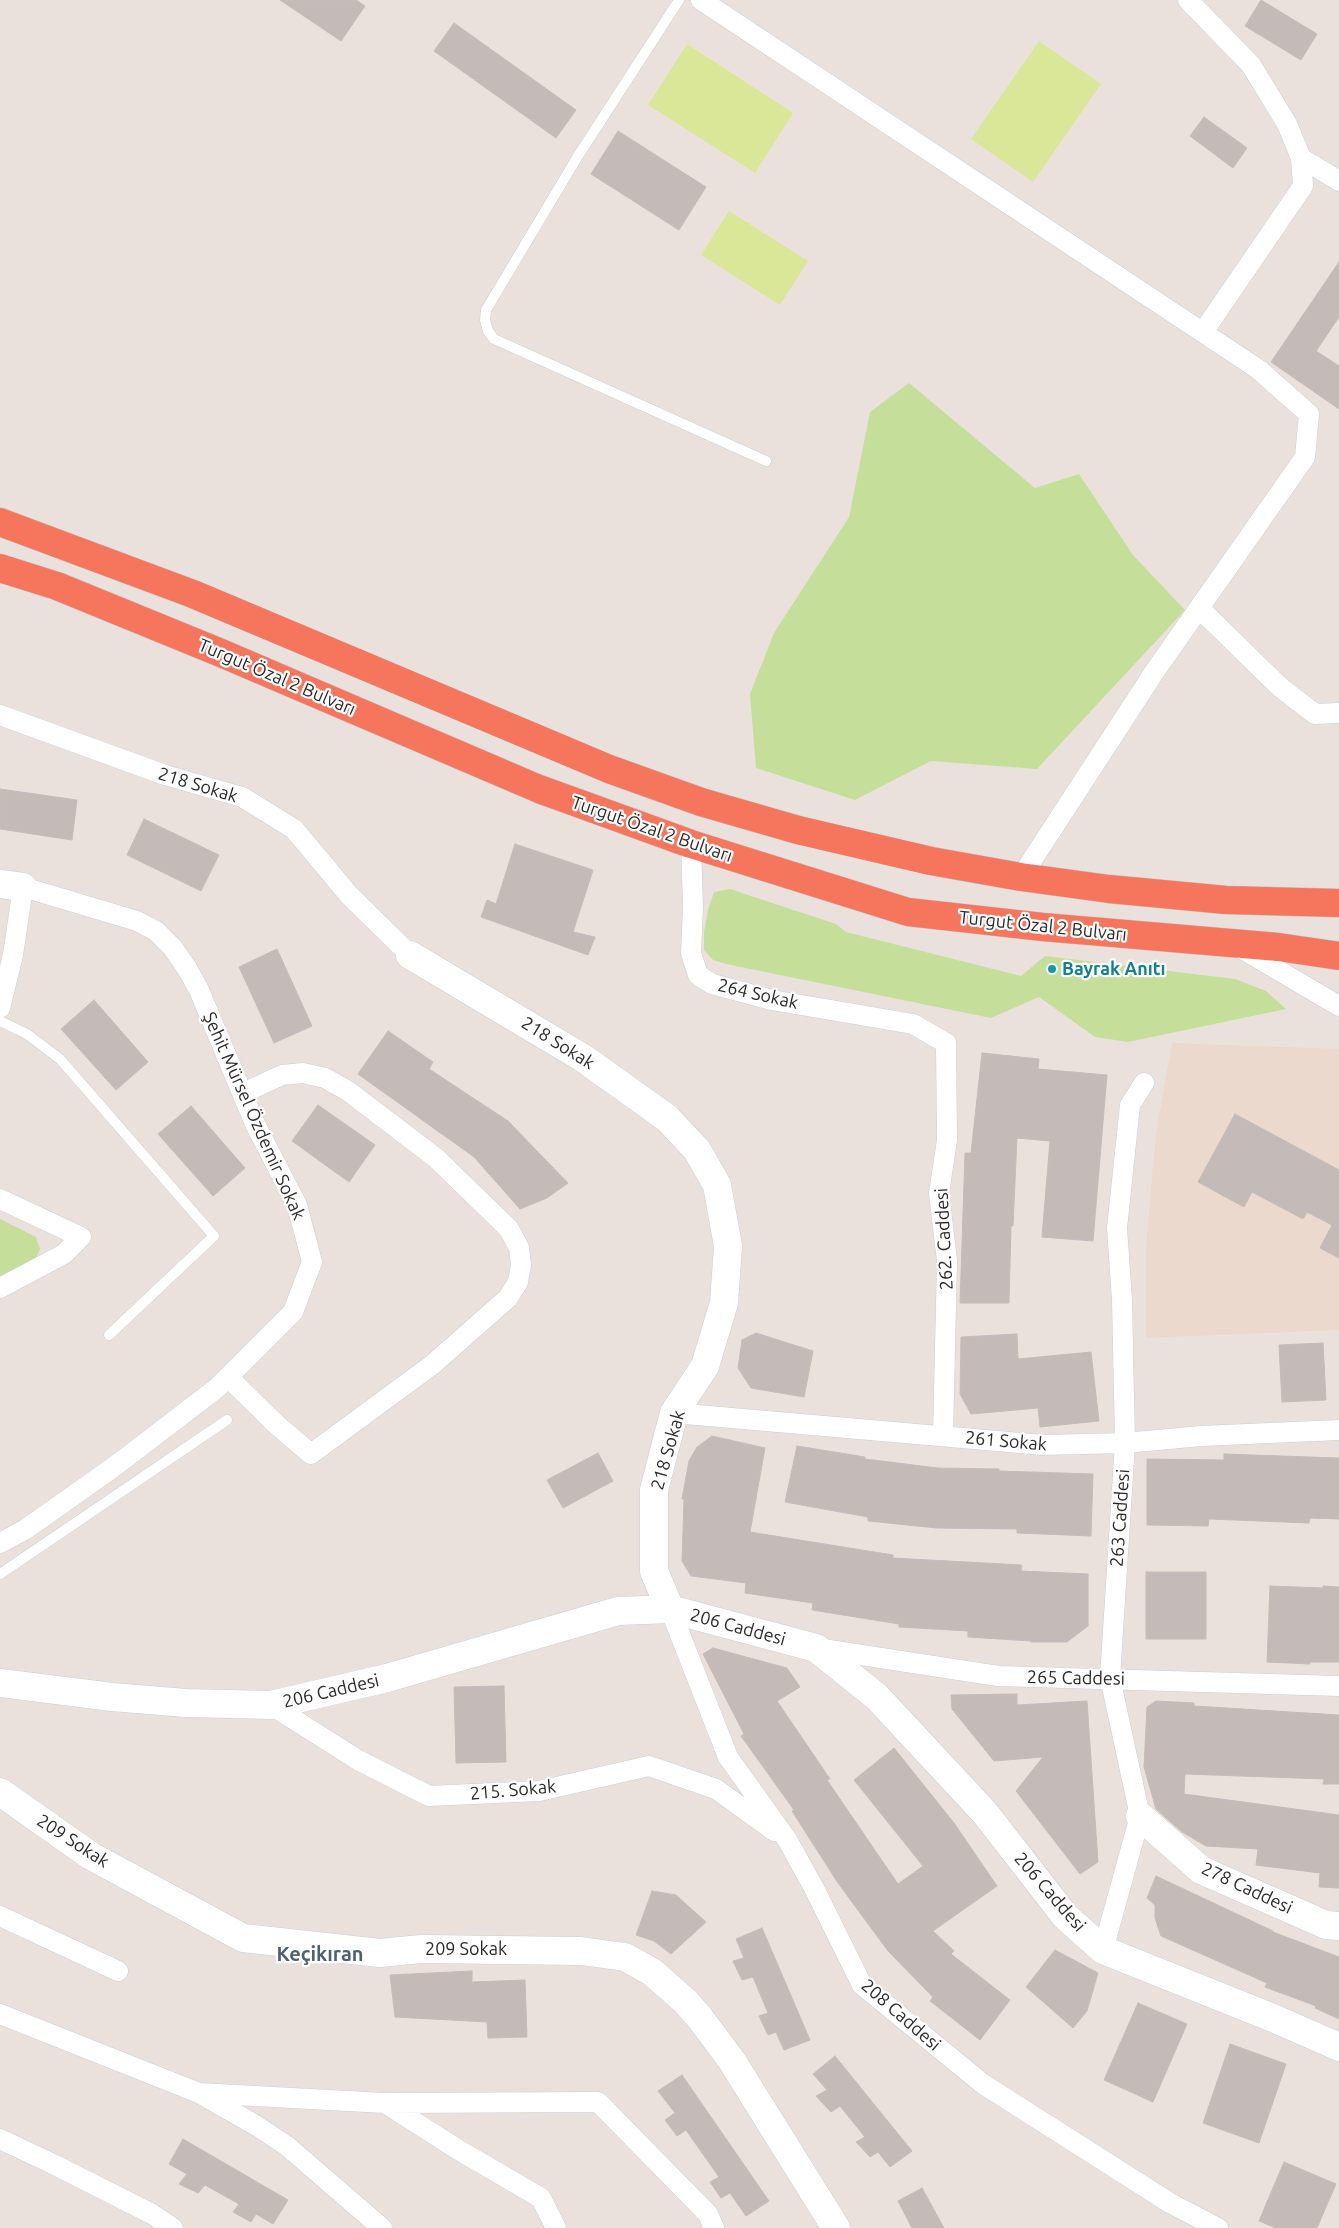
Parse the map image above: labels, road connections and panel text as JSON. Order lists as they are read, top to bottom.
{
  "streets": {
    "highway": ["Turgut Özal 2 Bulvarı"],
    "street": [
      "218 Sokak",
      "264 Sokak",
      "Şehit Mürsel Özdemir Sokak",
      "262. Caddesi",
      "261 Sokak",
      "263 Caddesi",
      "206 Caddesi",
      "265 Caddesi",
      "215. Sokak",
      "209 Sokak",
      "278 Caddesi",
      "208 Caddesi"
    ]
  },
  "crossings": [
    ["Turgut Özal 2 Bulvarı", "264 Sokak"],
    ["218 Sokak", "261 Sokak"],
    ["218 Sokak", "206 Caddesi"],
    ["218 Sokak", "208 Caddesi"],
    ["264 Sokak", "262. Caddesi"],
    ["262. Caddesi", "261 Sokak"],
    ["261 Sokak", "263 Caddesi"],
    ["263 Caddesi", "206 Caddesi"],
    ["263 Caddesi", "265 Caddesi"],
    ["263 Caddesi", "278 Caddesi"],
    ["206 Caddesi", "265 Caddesi"],
    ["206 Caddesi", "215. Sokak"],
    ["206 Caddesi", "208 Caddesi"],
    ["215. Sokak", "208 Caddesi"]
  ],
  "districts": ["Keçikıran"],
  "places": ["Bayrak Anıtı"]
}
